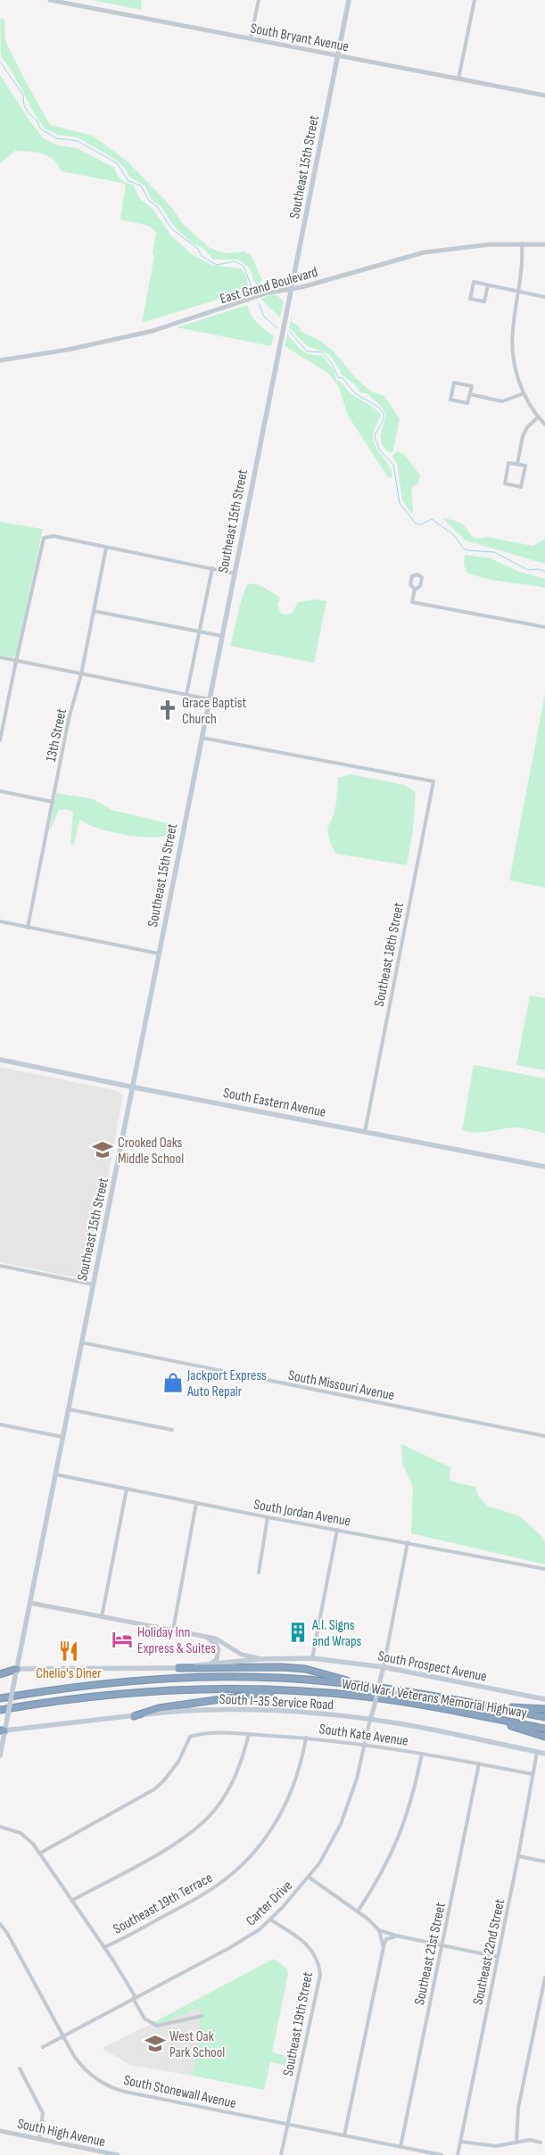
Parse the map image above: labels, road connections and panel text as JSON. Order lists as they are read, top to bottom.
{
  "streets": {
    "highway": ["World War I Veterans Memorial Highway"],
    "main road": [
      "Southeast 15th Street",
      "South Eastern Avenue",
      "South Prospect Avenue",
      "South I-35 Service Road"
    ],
    "street": [
      "South Bryant Avenue",
      "East Grand Boulevard",
      "13th Street",
      "Southeast 18th Street",
      "South Missouri Avenue",
      "South Jordan Avenue",
      "South Kate Avenue",
      "Southeast 19th Terrace",
      "Carter Drive",
      "Southeast 22nd Street",
      "Southeast 21st Street",
      "Southeast 19th Street",
      "South Stonewall Avenue",
      "South High Avenue"
    ]
  },
  "crossings": [
    ["South Bryant Avenue", "Southeast 15th Street"],
    ["Southeast 15th Street", "East Grand Boulevard"],
    ["Southeast 15th Street", "Southeast 18th Street"],
    ["Southeast 15th Street", "South Eastern Avenue"],
    ["Southeast 15th Street", "South Missouri Avenue"],
    ["Southeast 15th Street", "South Jordan Avenue"],
    ["Southeast 15th Street", "South Prospect Avenue"],
    ["Southeast 15th Street", "South I-35 Service Road"],
    ["Southeast 18th Street", "South Eastern Avenue"],
    ["South Prospect Avenue", "Carter Drive"],
    ["South I-35 Service Road", "Carter Drive"],
    ["South I-35 Service Road", "Southeast 22nd Street"],
    ["South Kate Avenue", "Southeast 19th Terrace"],
    ["South Kate Avenue", "Carter Drive"],
    ["South Kate Avenue", "Southeast 22nd Street"],
    ["South Kate Avenue", "Southeast 21st Street"],
    ["Carter Drive", "Southeast 19th Street"],
    ["Carter Drive", "South Stonewall Avenue"],
    ["Southeast 21st Street", "South Stonewall Avenue"],
    ["Southeast 19th Street", "South Stonewall Avenue"]
  ],
  "places": {
    "church": ["Grace Baptist Church"],
    "school or university": ["Crooked Oaks Middle School", "West Oak Park School"],
    "shop": ["Jackport Express Auto Repair"],
    "building": ["A.I. Signs and Wraps"],
    "hotel": ["Holiday Inn Express & Suites"],
    "restaurant": ["Chelio's Diner"]
  }
}
